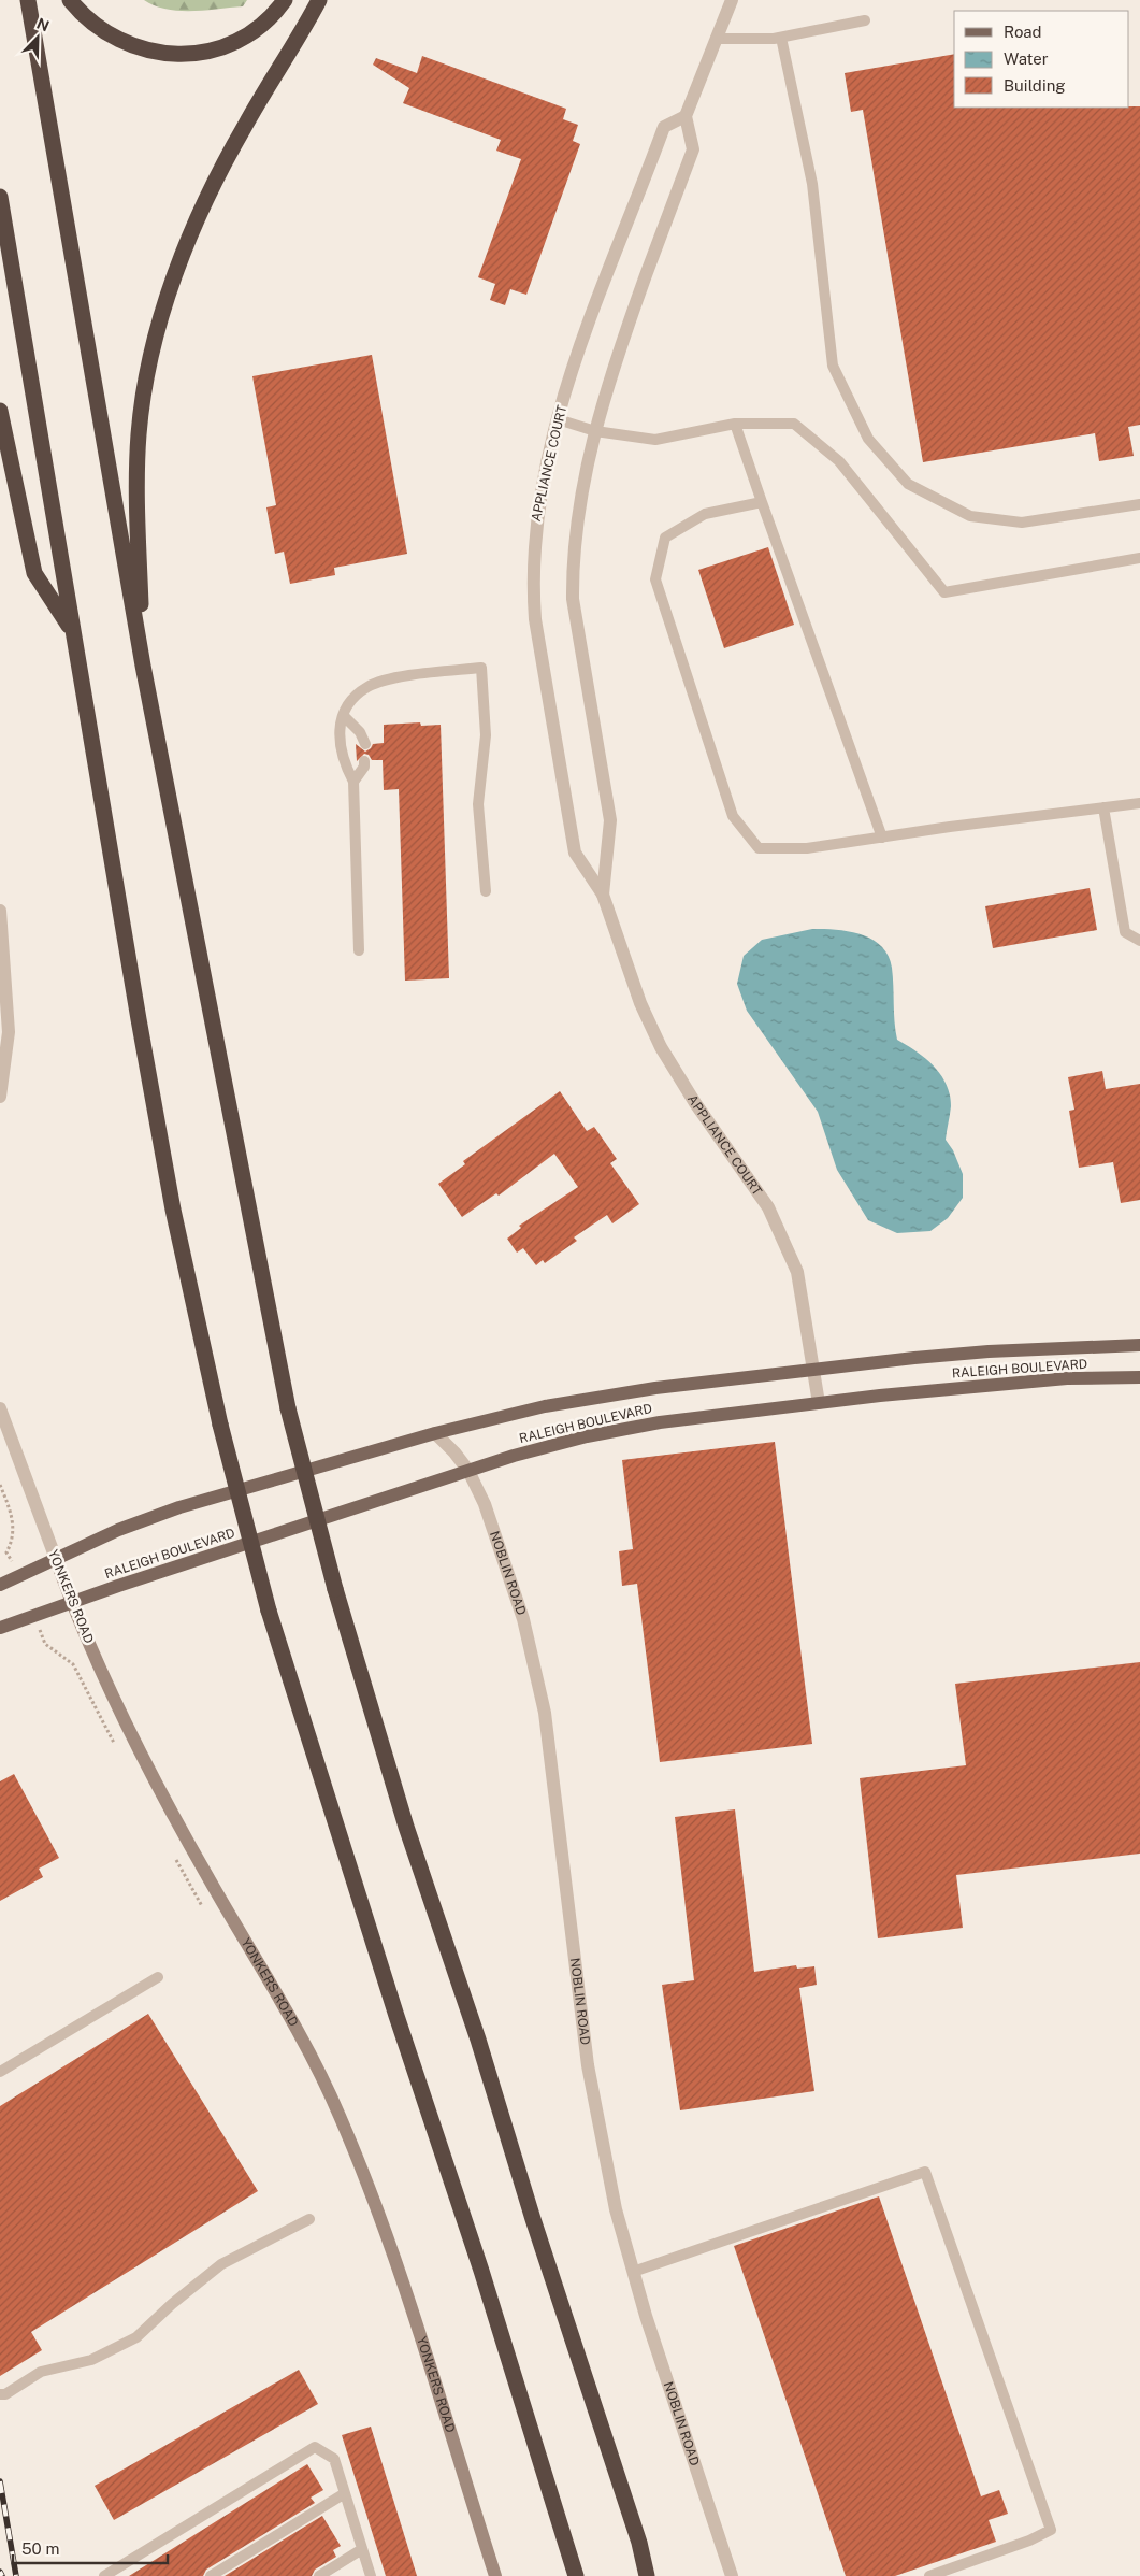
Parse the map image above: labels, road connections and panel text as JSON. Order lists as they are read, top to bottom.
{
  "streets": {
    "main road": ["RALEIGH BOULEVARD", "YONKERS ROAD"],
    "street": ["APPLIANCE COURT", "NOBLIN ROAD"]
  },
  "crossings": [
    ["APPLIANCE COURT", "RALEIGH BOULEVARD"],
    ["RALEIGH BOULEVARD", "NOBLIN ROAD"],
    ["RALEIGH BOULEVARD", "YONKERS ROAD"]
  ],
  "legend": ["Road", "Water", "Building"],
  "scale_bar": "50 m",
  "north": "top right"
}
